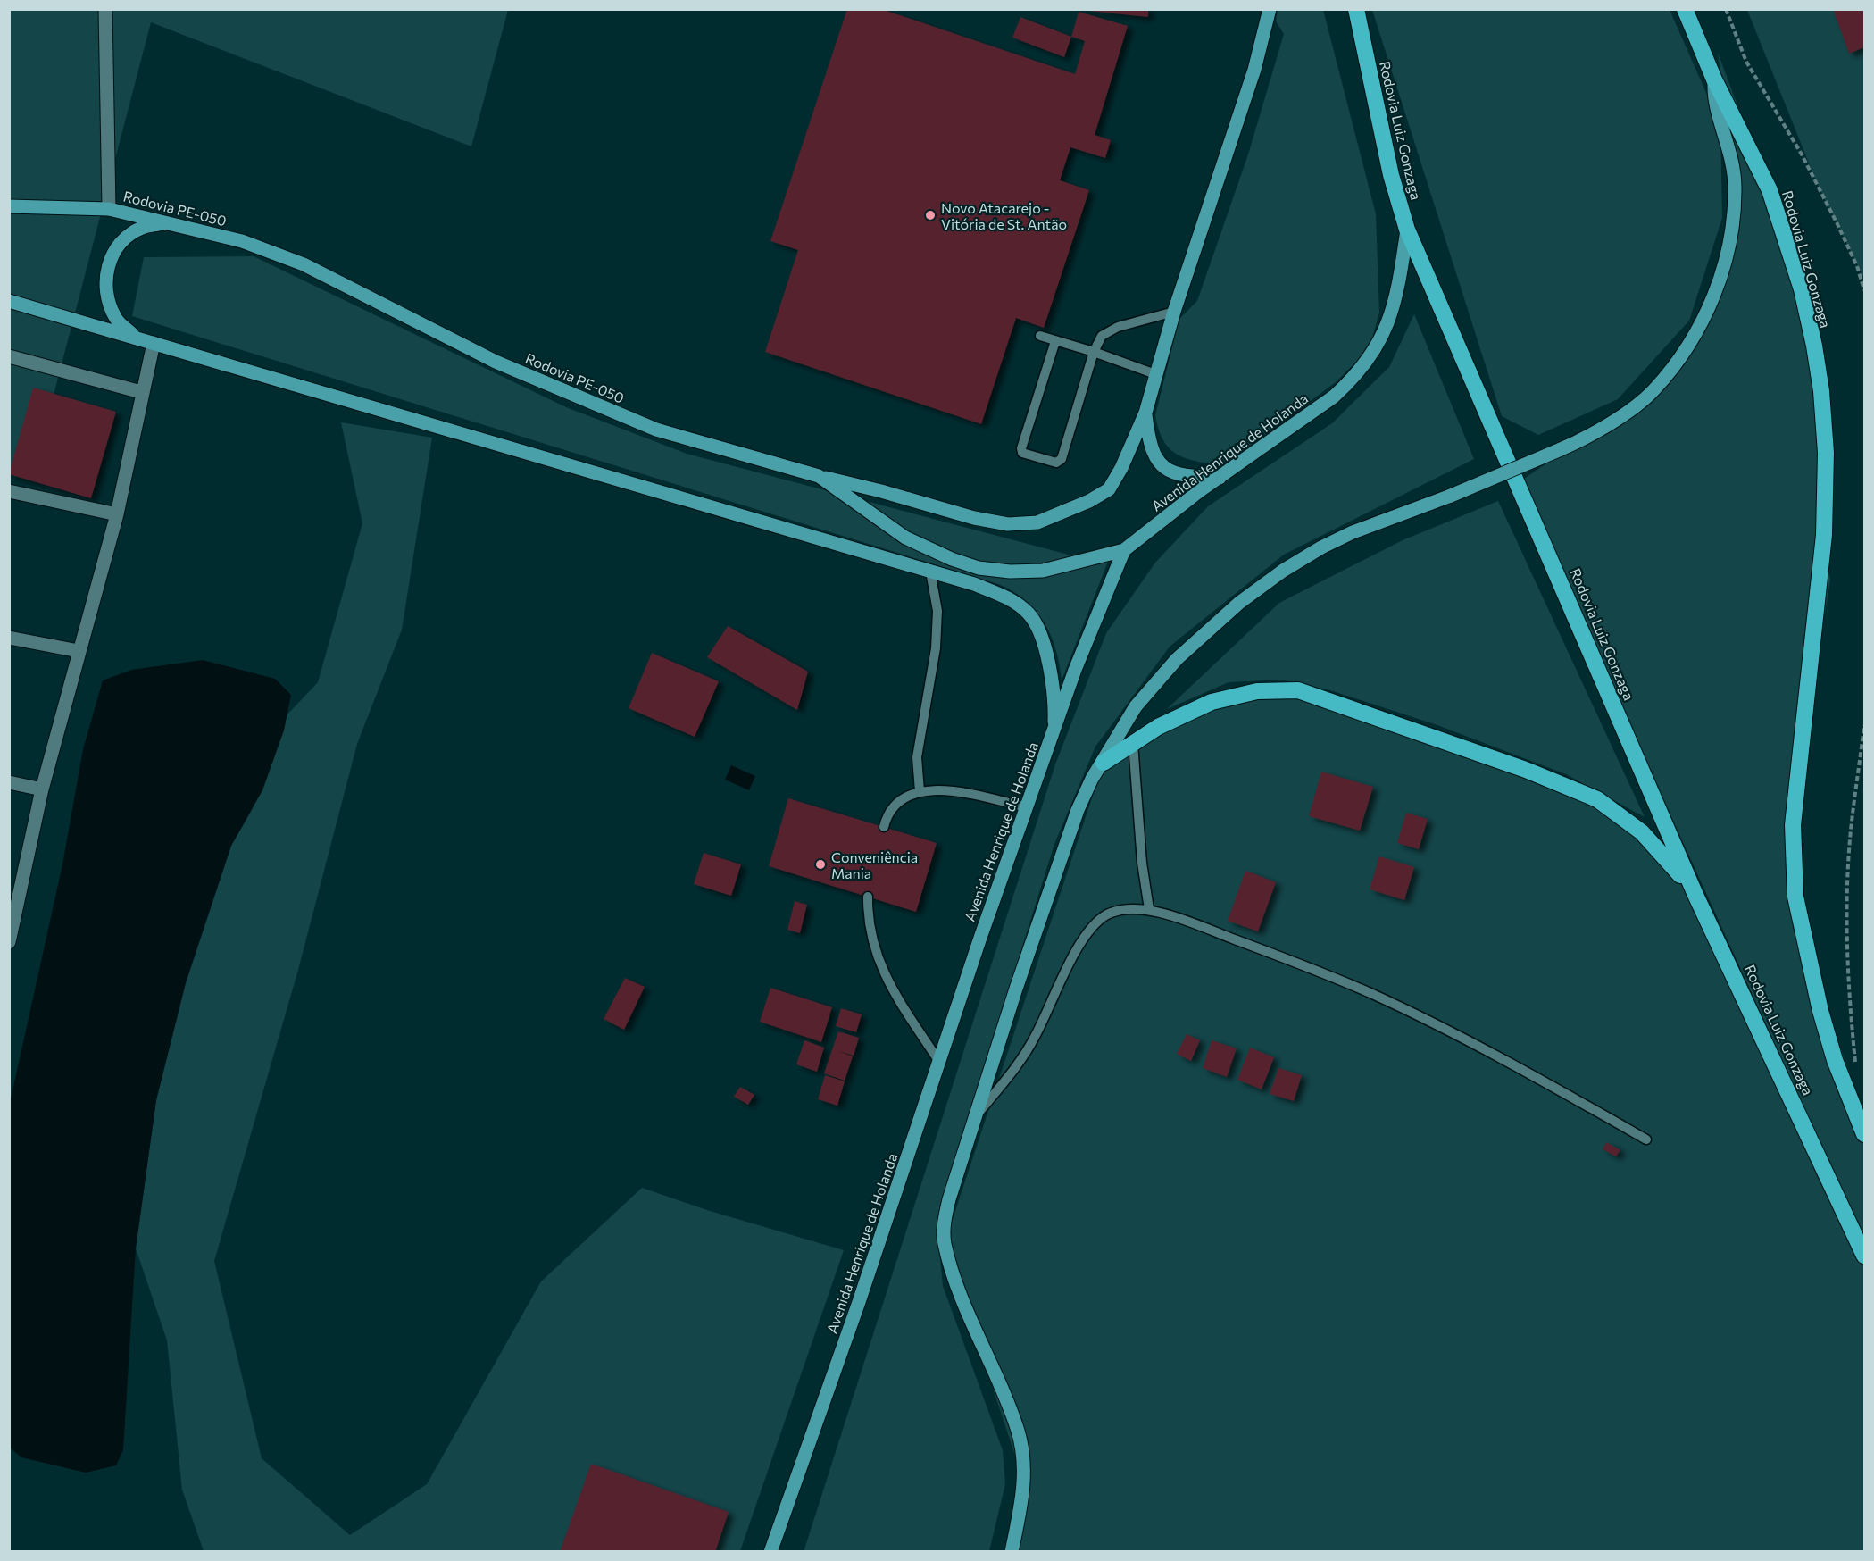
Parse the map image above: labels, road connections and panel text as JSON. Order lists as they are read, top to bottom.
{
  "streets": {
    "highway": ["Rodovia Luiz Gonzaga"],
    "main road": ["Rodovia PE-050", "Avenida Henrique de Holanda"]
  },
  "crossings": [
    ["Rodovia Luiz Gonzaga", "Avenida Henrique de Holanda"],
    ["Rodovia PE-050", "Avenida Henrique de Holanda"]
  ],
  "places": ["Novo Atacarejo - Vitória de St. Antão", "Conveniência Mania"]
}
